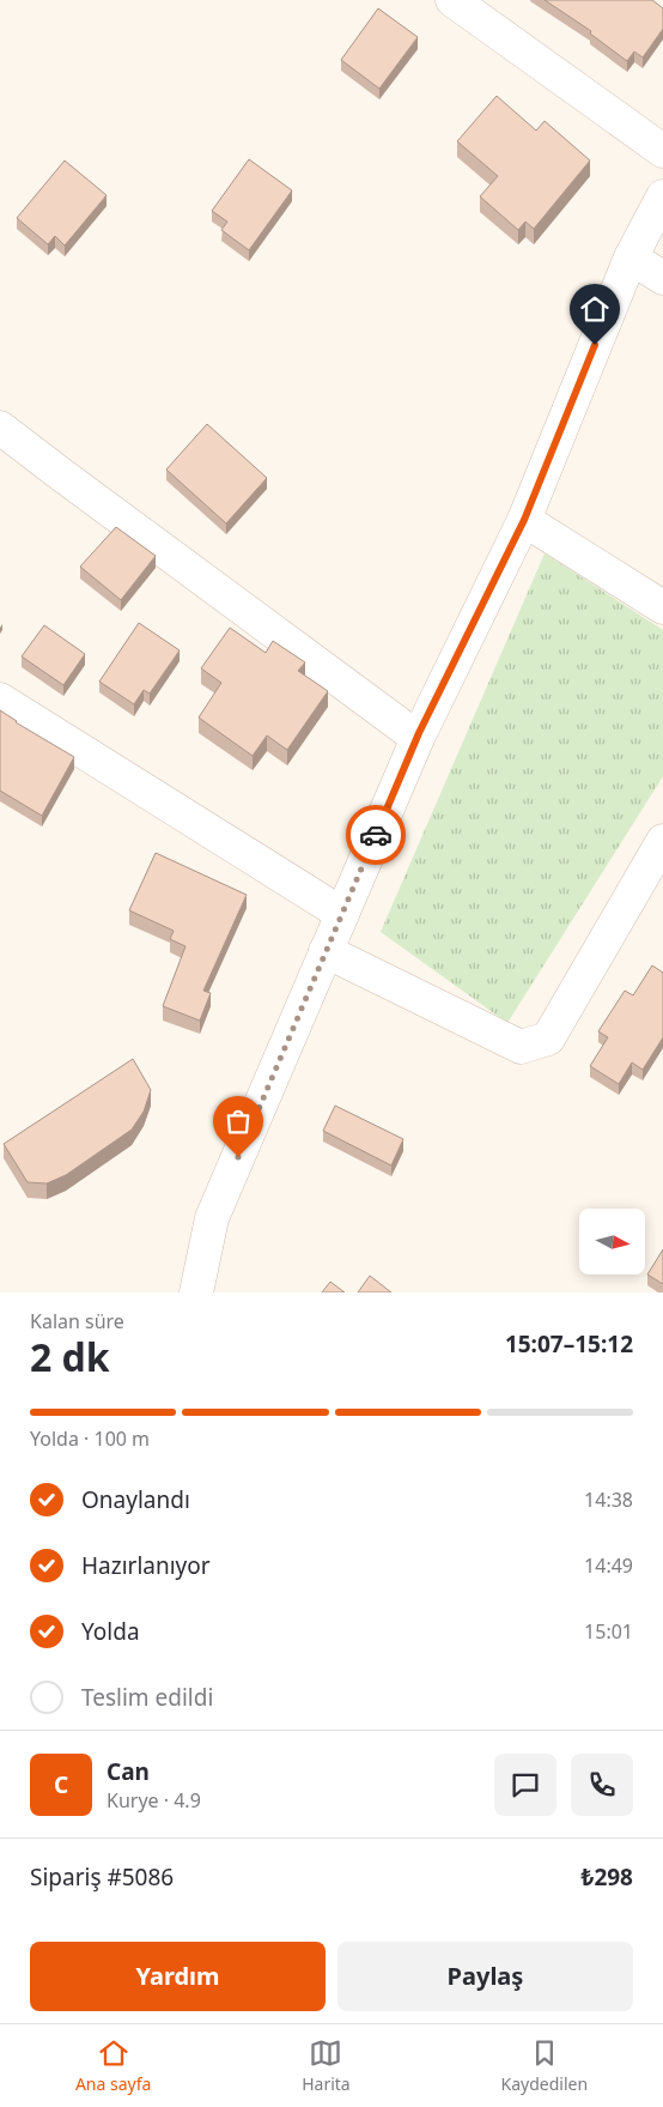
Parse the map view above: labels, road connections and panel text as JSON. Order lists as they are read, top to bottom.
{
  "north": "right",
  "page": {
    "heading": ["2 dk", "Kalan süre", "15:07–15:12"],
    "panel": [
      "Can",
      "Kurye · 4.9",
      "Sipariş #5086",
      "₺298"
    ],
    "bar": "Yolda · 100 m",
    "list": [
      ["Onaylandı", "14:38"],
      ["Hazırlanıyor", "14:49"],
      ["Yolda", "15:01"],
      "Teslim edildi"
    ],
    "round": "C",
    "buttons": ["Yardım", "Paylaş"],
    "tabs": ["Ana sayfa", "Harita", "Kaydedilen"]
  }
}
